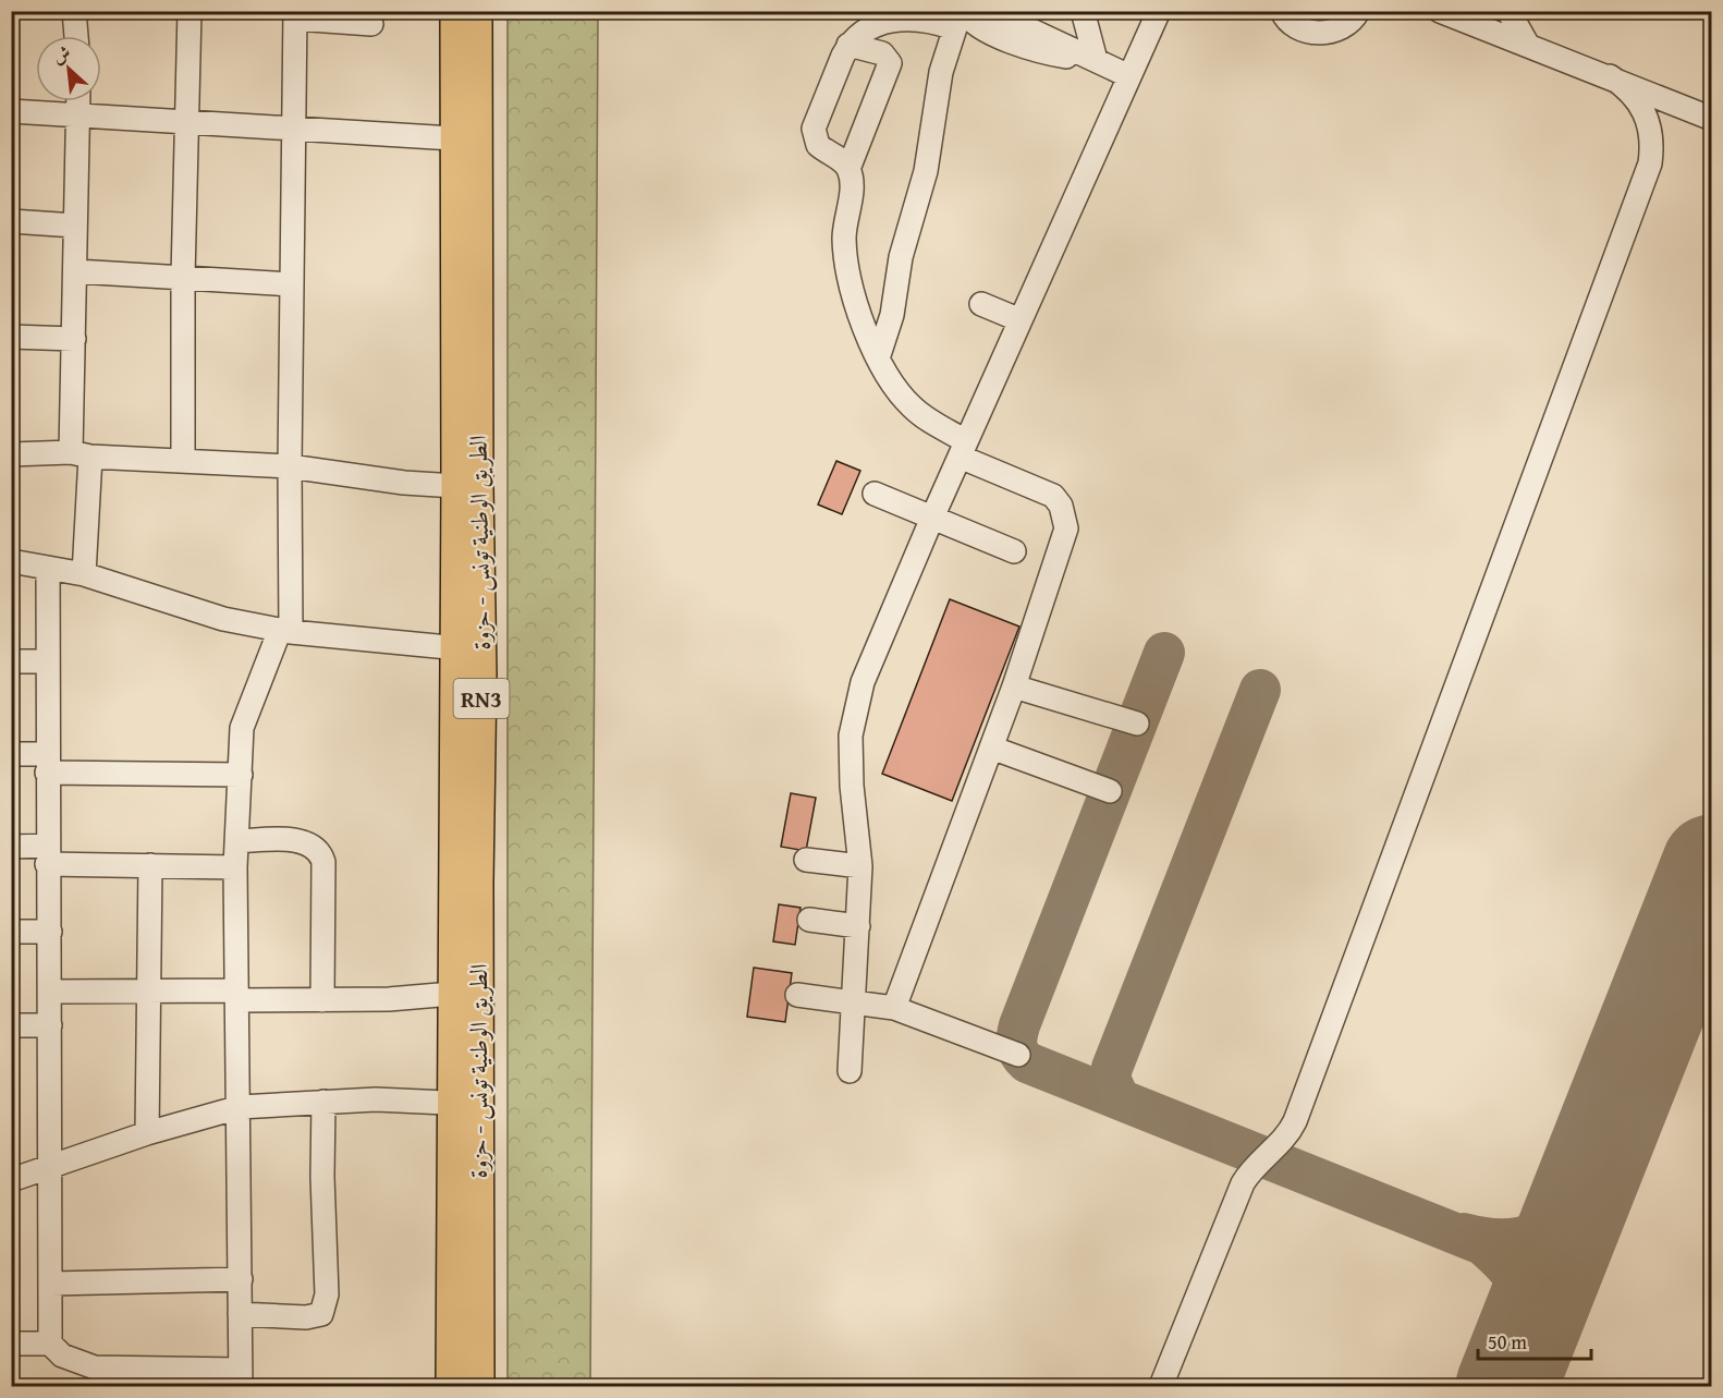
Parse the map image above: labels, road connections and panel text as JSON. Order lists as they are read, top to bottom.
{
  "streets": {
    "main road": ["الطريق الوطنية تونس - حزوة", "RN3"]
  },
  "scale_bar": "50 m",
  "north": "top left"
}
